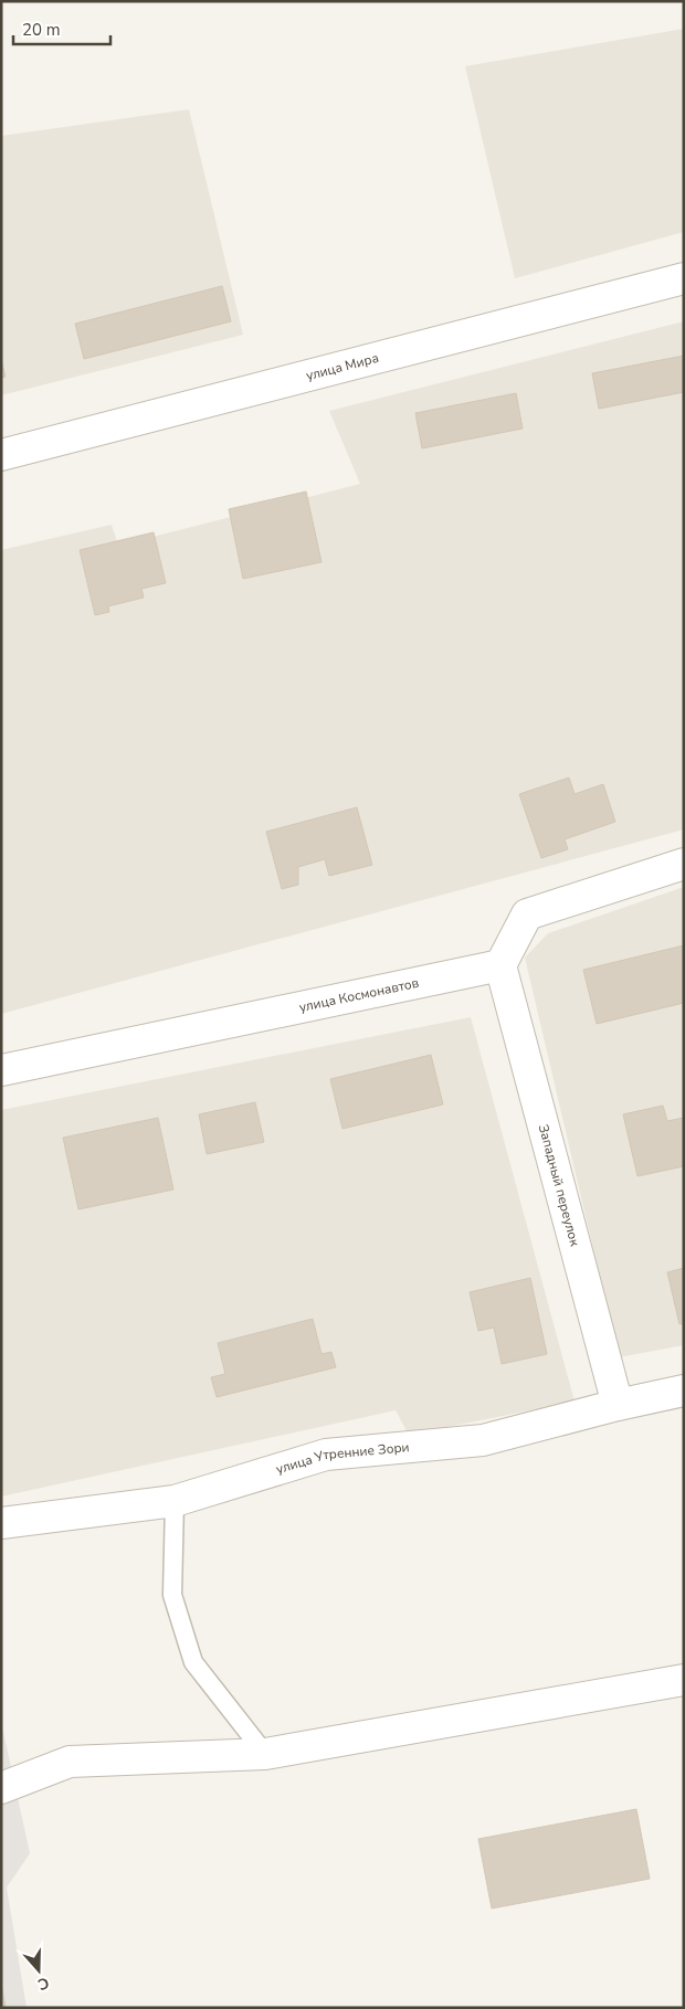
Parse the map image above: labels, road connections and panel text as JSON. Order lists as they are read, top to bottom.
{
  "streets": {
    "street": [
      "улица Мира",
      "улица Космонавтов",
      "Западный переулок",
      "улица Утренние Зори"
    ]
  },
  "crossings": [
    ["улица Космонавтов", "Западный переулок"],
    ["Западный переулок", "улица Утренние Зори"]
  ],
  "scale_bar": "20 m",
  "north": "bottom"
}
